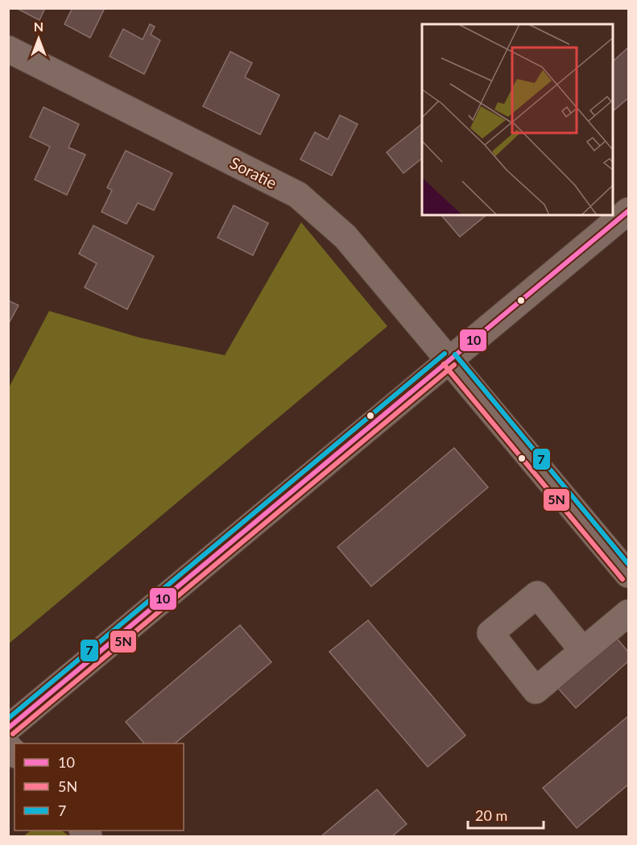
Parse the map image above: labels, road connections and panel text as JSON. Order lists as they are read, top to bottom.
{
  "streets": {
    "street": ["Soratie"]
  },
  "lines": ["transit line 10", "transit line 7", "transit line 5N"],
  "legend": ["10", "5N", "7"],
  "scale_bar": "20 m",
  "north": "top"
}
